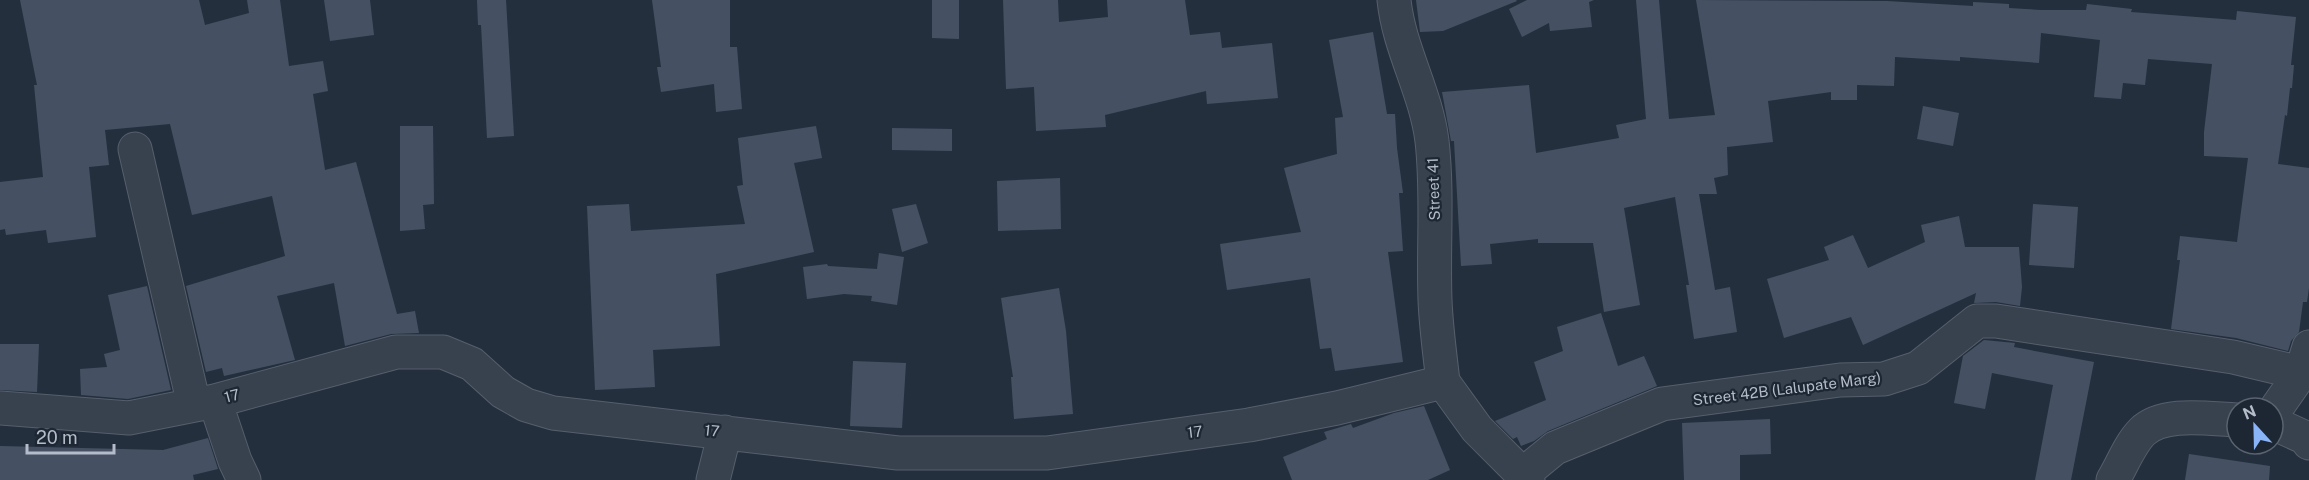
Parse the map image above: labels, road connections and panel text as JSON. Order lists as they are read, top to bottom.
{
  "streets": {
    "street": ["Street 41", "Street 42B (Lalupate Marg)", "17"]
  },
  "crossings": [
    ["Street 41", "17"]
  ],
  "scale_bar": "20 m",
  "north": "top"
}
